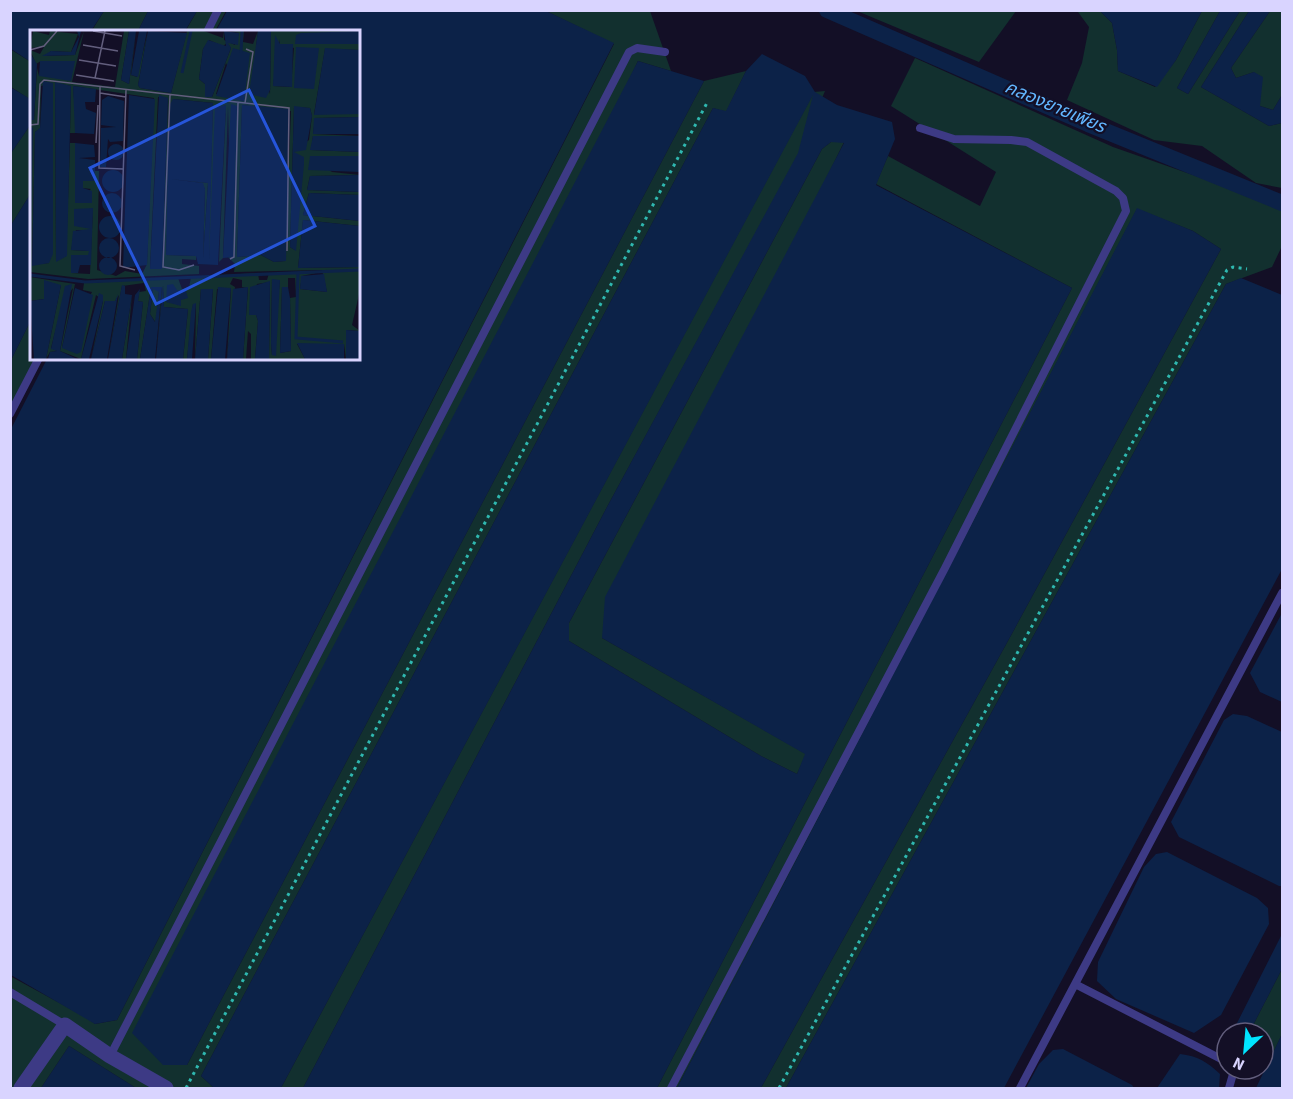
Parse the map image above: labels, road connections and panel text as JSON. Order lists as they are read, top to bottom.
{
  "water": ["คลองยายเพียร"],
  "north": "bottom left"
}
